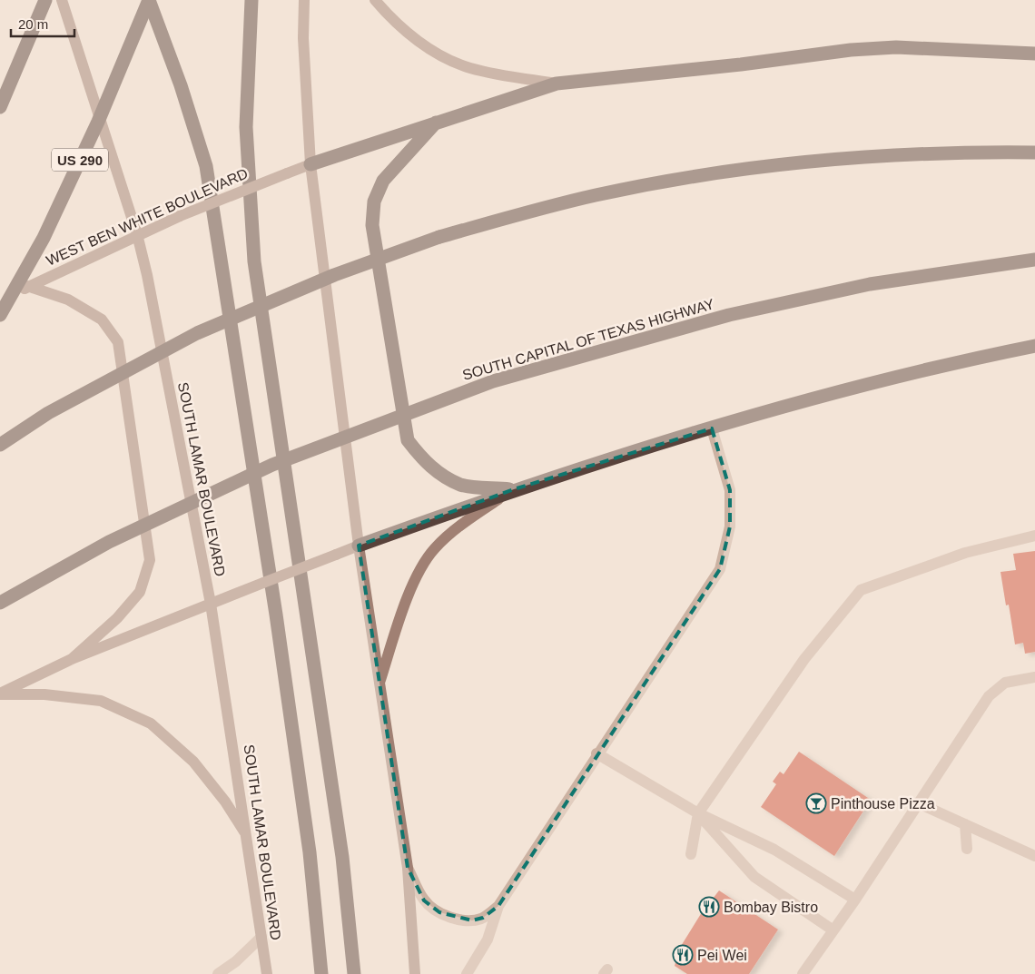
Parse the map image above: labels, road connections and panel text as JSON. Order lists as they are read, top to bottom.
{
  "streets": {
    "highway": ["US 290", "SOUTH CAPITAL OF TEXAS HIGHWAY"],
    "main road": ["WEST BEN WHITE BOULEVARD", "SOUTH LAMAR BOULEVARD"]
  },
  "crossings": [
    ["WEST BEN WHITE BOULEVARD", "SOUTH LAMAR BOULEVARD"]
  ],
  "places": {
    "bar": ["Pinthouse Pizza"],
    "restaurant": ["Bombay Bistro", "Pei Wei"]
  },
  "scale_bar": "20 m"
}
